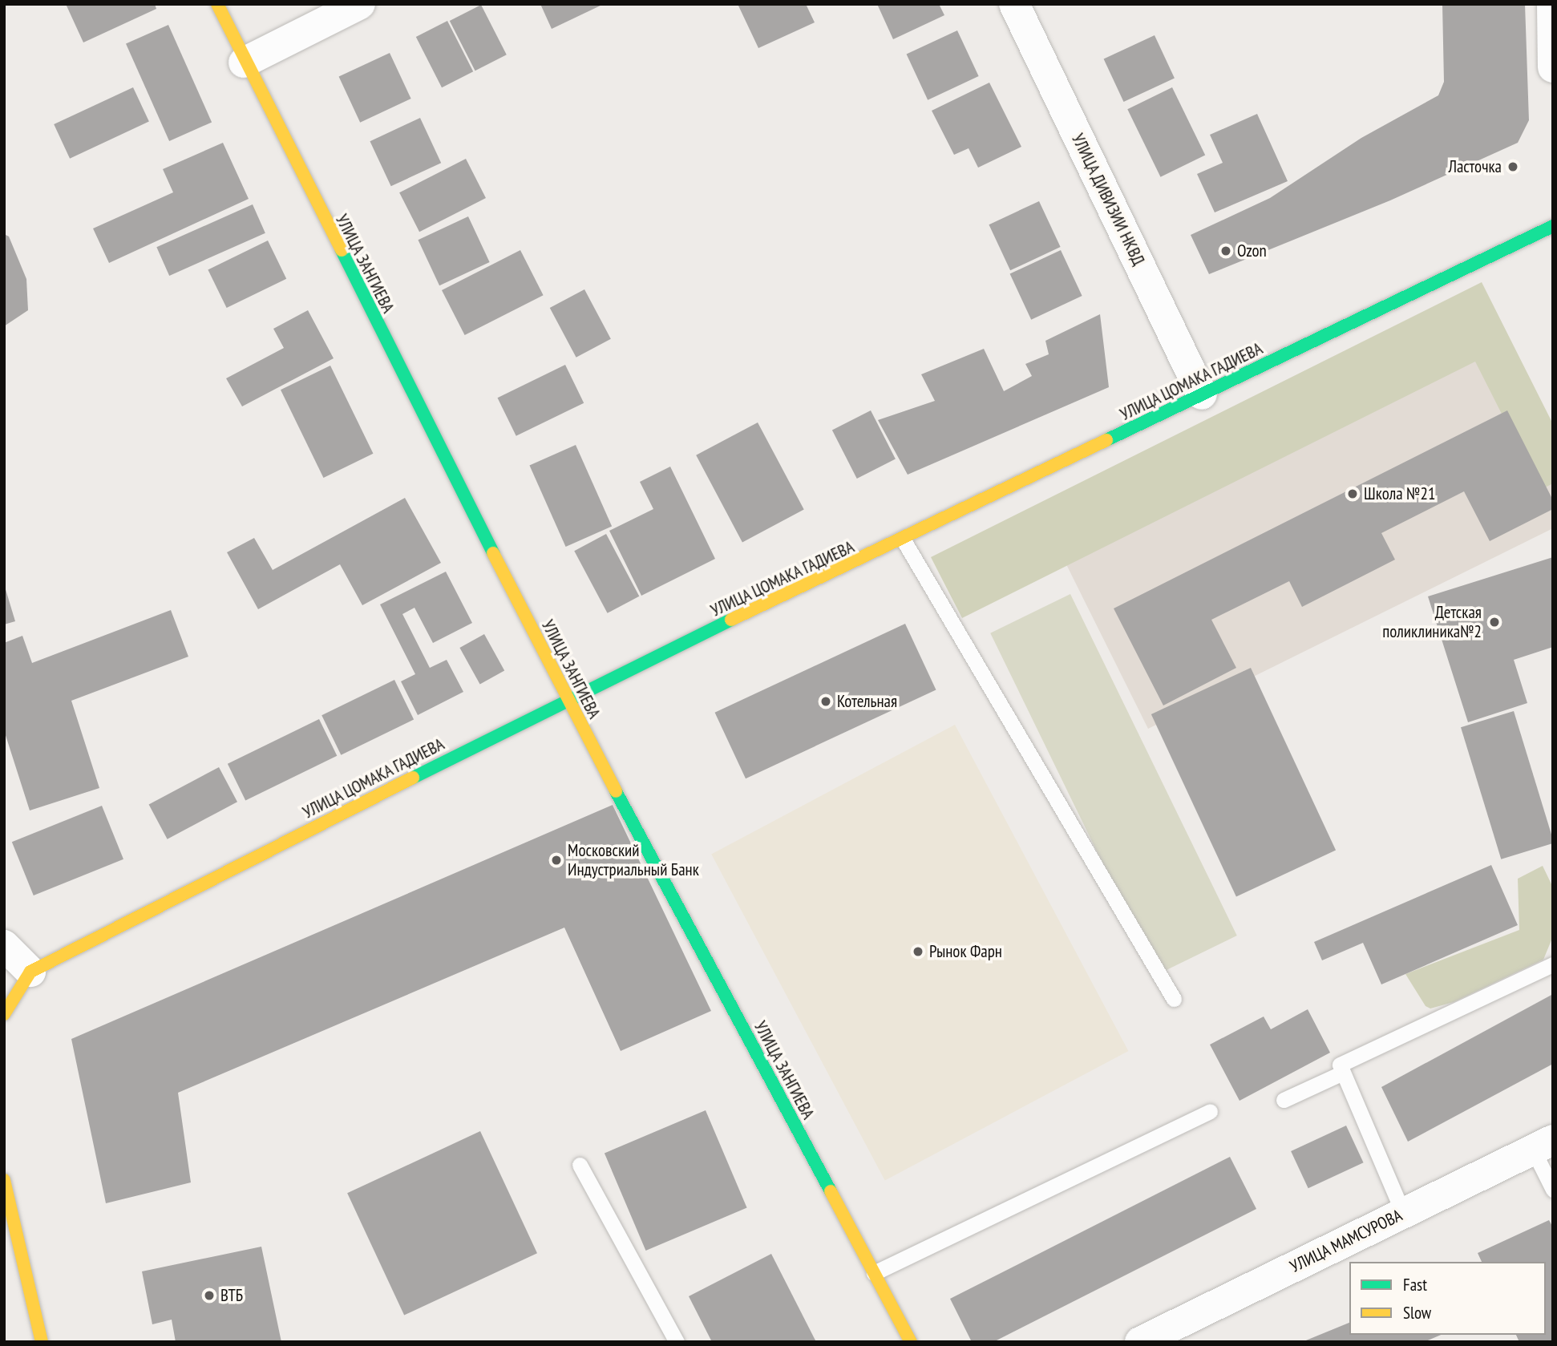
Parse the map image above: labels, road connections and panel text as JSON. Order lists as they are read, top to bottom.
{
  "streets": {
    "main road": ["УЛИЦА ЗАНГИЕВА", "УЛИЦА ЦОМАКА ГАДИЕВА"],
    "street": ["УЛИЦА ДИВИЗИИ НКВД", "УЛИЦА МАМСУРОВА"]
  },
  "crossings": [
    ["УЛИЦА ДИВИЗИИ НКВД", "УЛИЦА ЦОМАКА ГАДИЕВА"],
    ["УЛИЦА ЗАНГИЕВА", "УЛИЦА ЦОМАКА ГАДИЕВА"]
  ],
  "places": [
    "Ласточка",
    "Ozon",
    "Школа №21",
    "Детская поликлиника№2",
    "Котельная",
    "Московский Индустриальный Банк",
    "Рынок Фарн",
    "ВТБ"
  ],
  "legend": ["Fast", "Slow"]
}
